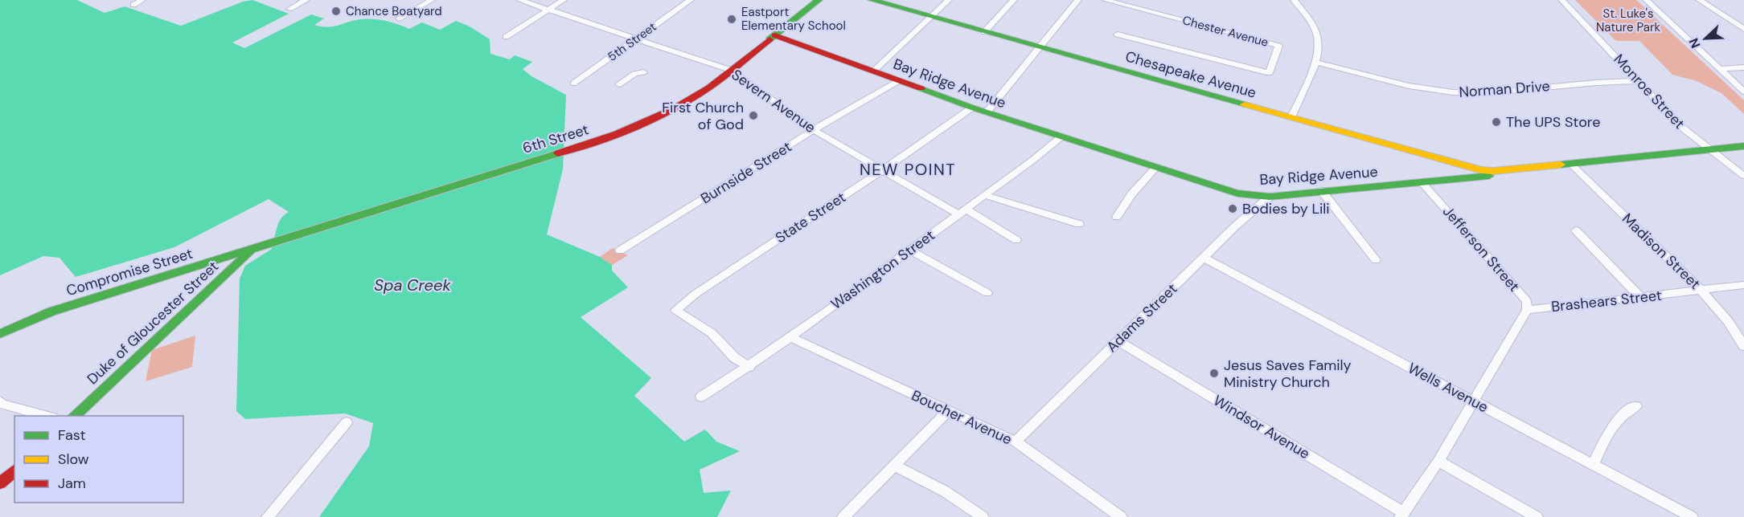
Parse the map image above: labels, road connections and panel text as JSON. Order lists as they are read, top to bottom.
{
  "streets": {
    "main road": [
      "Chesapeake Avenue",
      "Bay Ridge Avenue",
      "6th Street",
      "Compromise Street",
      "Duke of Gloucester Street"
    ],
    "street": [
      "Chester Avenue",
      "5th Street",
      "Norman Drive",
      "Monroe Street",
      "Severn Avenue",
      "Burnside Street",
      "State Street",
      "Jefferson Street",
      "Madison Street",
      "Washington Street",
      "Brashears Street",
      "Adams Street",
      "Wells Avenue",
      "Boucher Avenue",
      "Windsor Avenue"
    ]
  },
  "crossings": [
    ["5th Street", "Severn Avenue"],
    ["Chesapeake Avenue", "Bay Ridge Avenue"],
    ["Bay Ridge Avenue", "Monroe Street"],
    ["Bay Ridge Avenue", "6th Street"],
    ["Bay Ridge Avenue", "Burnside Street"],
    ["Bay Ridge Avenue", "State Street"],
    ["Bay Ridge Avenue", "Jefferson Street"],
    ["Bay Ridge Avenue", "Madison Street"],
    ["Bay Ridge Avenue", "Washington Street"],
    ["Bay Ridge Avenue", "Adams Street"],
    ["Norman Drive", "Monroe Street"],
    ["Severn Avenue", "6th Street"],
    ["Severn Avenue", "Burnside Street"],
    ["Severn Avenue", "State Street"],
    ["Severn Avenue", "Washington Street"],
    ["6th Street", "Compromise Street"],
    ["State Street", "Washington Street"],
    ["Jefferson Street", "Brashears Street"],
    ["Madison Street", "Brashears Street"],
    ["Washington Street", "Boucher Avenue"],
    ["Compromise Street", "Duke of Gloucester Street"],
    ["Adams Street", "Wells Avenue"],
    ["Adams Street", "Boucher Avenue"],
    ["Adams Street", "Windsor Avenue"]
  ],
  "districts": ["NEW POINT"],
  "water": ["Spa Creek"],
  "parks": ["St. Luke's Nature Park"],
  "places": [
    "Chance Boatyard",
    "Eastport Elementary School",
    "First Church of God",
    "The UPS Store",
    "Bodies by Lili",
    "Jesus Saves Family Ministry Church"
  ],
  "legend": ["Fast", "Slow", "Jam"],
  "north": "bottom left"
}
